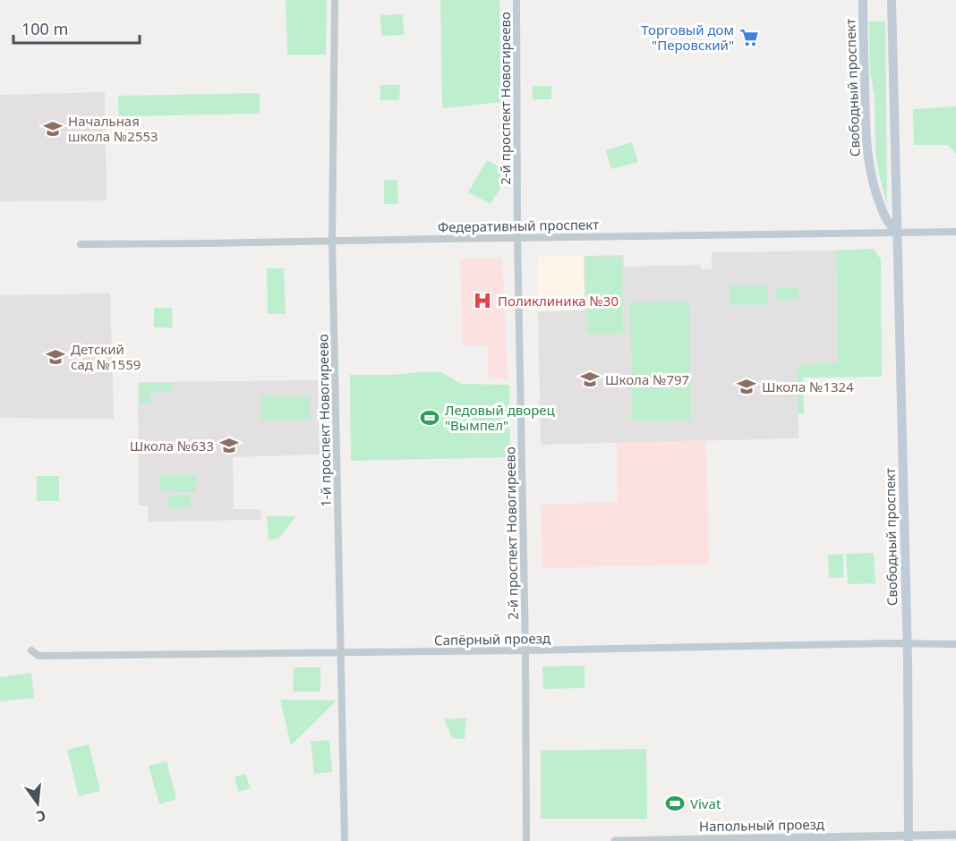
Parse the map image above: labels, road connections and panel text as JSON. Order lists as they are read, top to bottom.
{
  "streets": {
    "main road": ["Свободный проспект"],
    "street": [
      "2-й проспект Новогиреево",
      "Федеративный проспект",
      "1-й проспект Новогиреево",
      "Сапёрный проезд",
      "Напольный проезд"
    ]
  },
  "crossings": [
    ["Свободный проспект", "Федеративный проспект"],
    ["Свободный проспект", "Сапёрный проезд"],
    ["Свободный проспект", "Напольный проезд"],
    ["2-й проспект Новогиреево", "Федеративный проспект"],
    ["2-й проспект Новогиреево", "Сапёрный проезд"],
    ["Федеративный проспект", "1-й проспект Новогиреево"],
    ["1-й проспект Новогиреево", "Сапёрный проезд"]
  ],
  "places": {
    "supermarket": ["Торговый дом \"Перовский\""],
    "school or university": [
      "Начальная школа №2553",
      "Детский сад №1559",
      "Школа №797",
      "Школа №1324",
      "Школа №633"
    ],
    "hospital": ["Поликлиника №30"],
    "sports": ["Ледовый дворец \"Вымпел\"", "Vivat"]
  },
  "scale_bar": "100 m",
  "north": "bottom"
}
